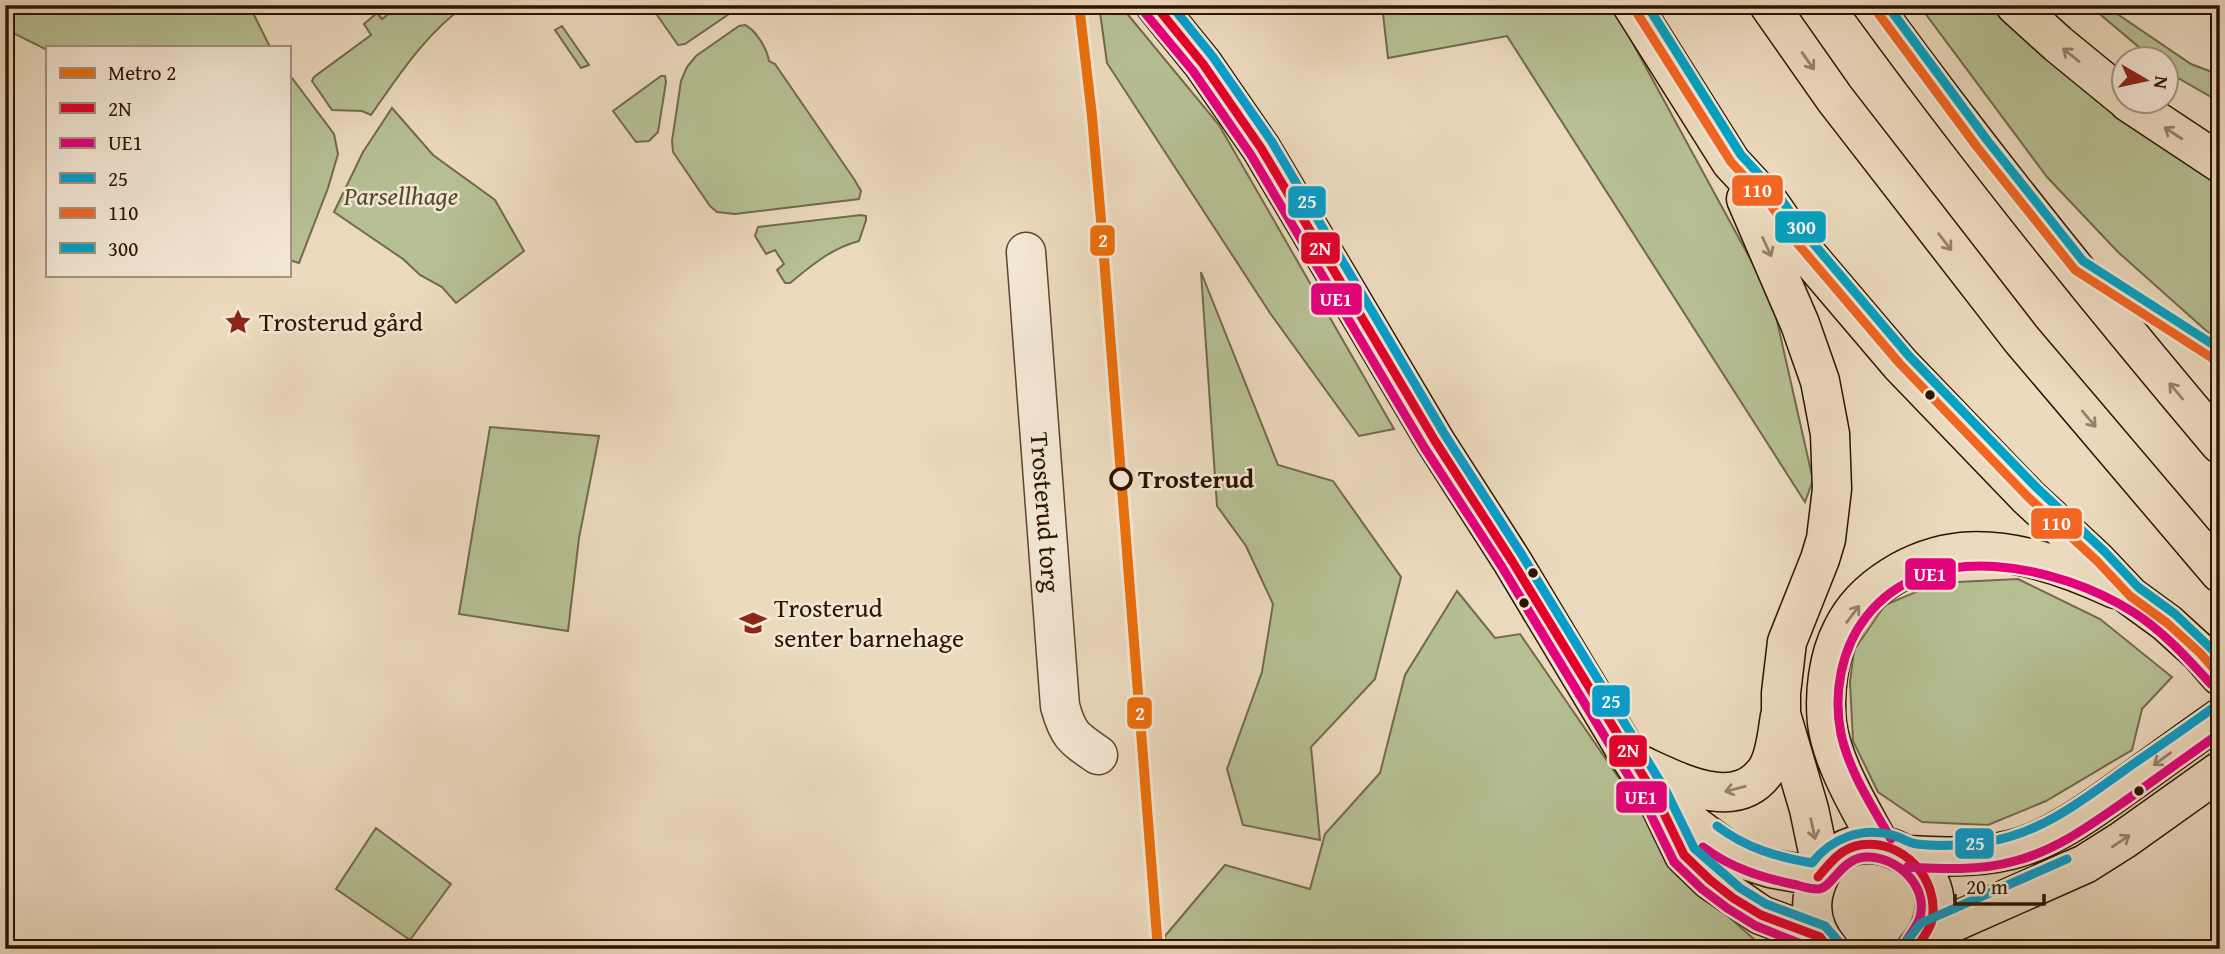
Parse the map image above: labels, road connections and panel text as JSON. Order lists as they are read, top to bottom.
{
  "streets": {
    "street": ["Trosterud torg"]
  },
  "parks": ["Parsellhage"],
  "places": {
    "place": ["Trosterud gård"],
    "other": ["Trosterud"],
    "school or university": ["Trosterud senter barnehage"]
  },
  "lines": [
    "metro line 2",
    "transit line 2N",
    "transit line 25",
    "transit line 110",
    "transit line 300",
    "transit line UE1"
  ],
  "legend": [
    "Metro 2",
    "2N",
    "UE1",
    "25",
    "110",
    "300"
  ],
  "scale_bar": "20 m",
  "north": "right"
}
